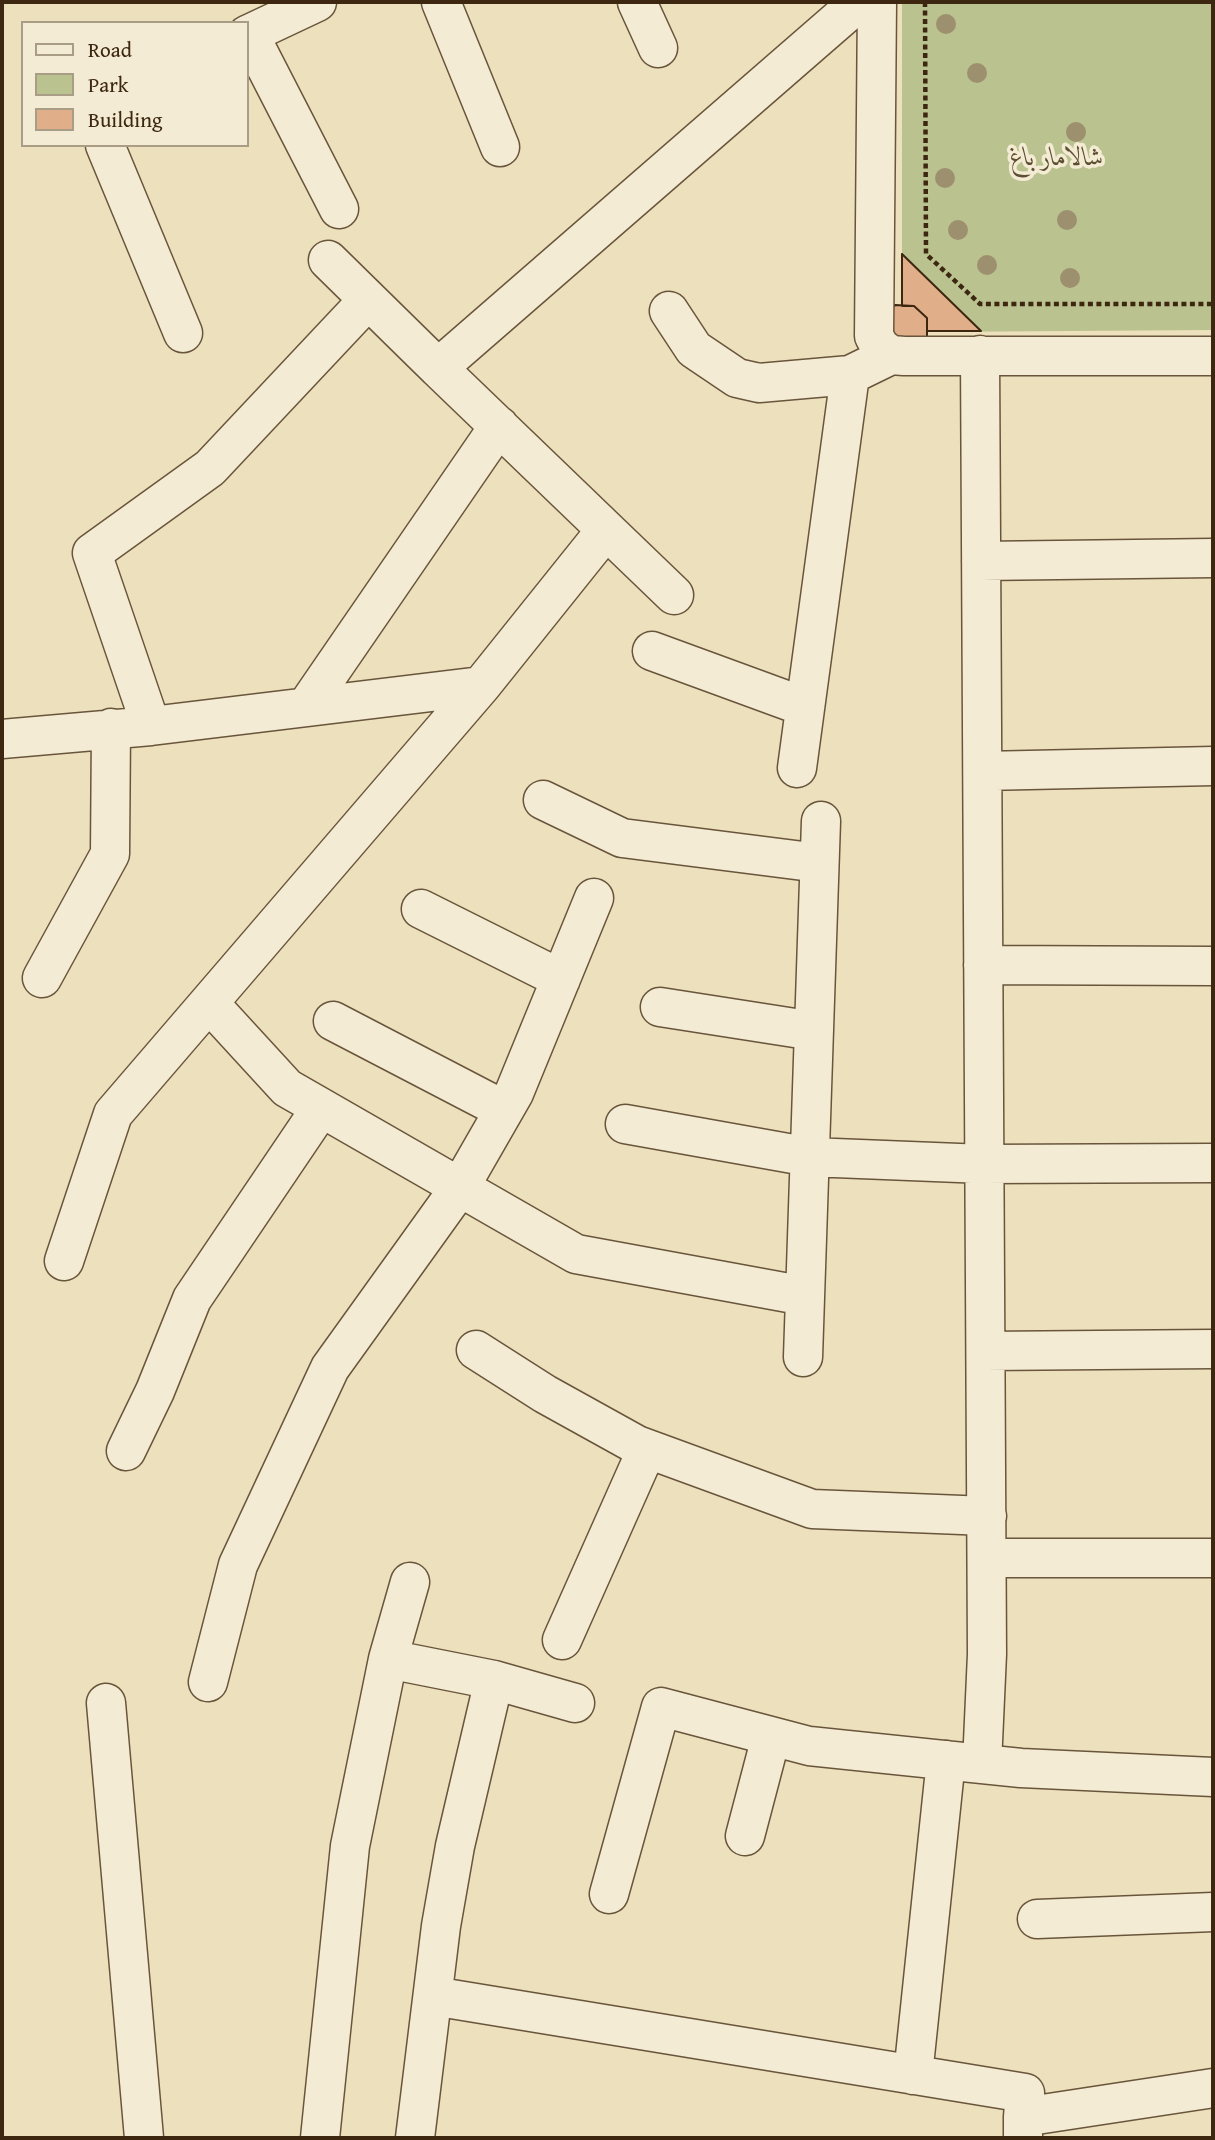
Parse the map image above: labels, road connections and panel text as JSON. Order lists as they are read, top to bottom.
{
  "parks": ["شالامار باغ"],
  "legend": ["Road", "Park", "Building"]
}
